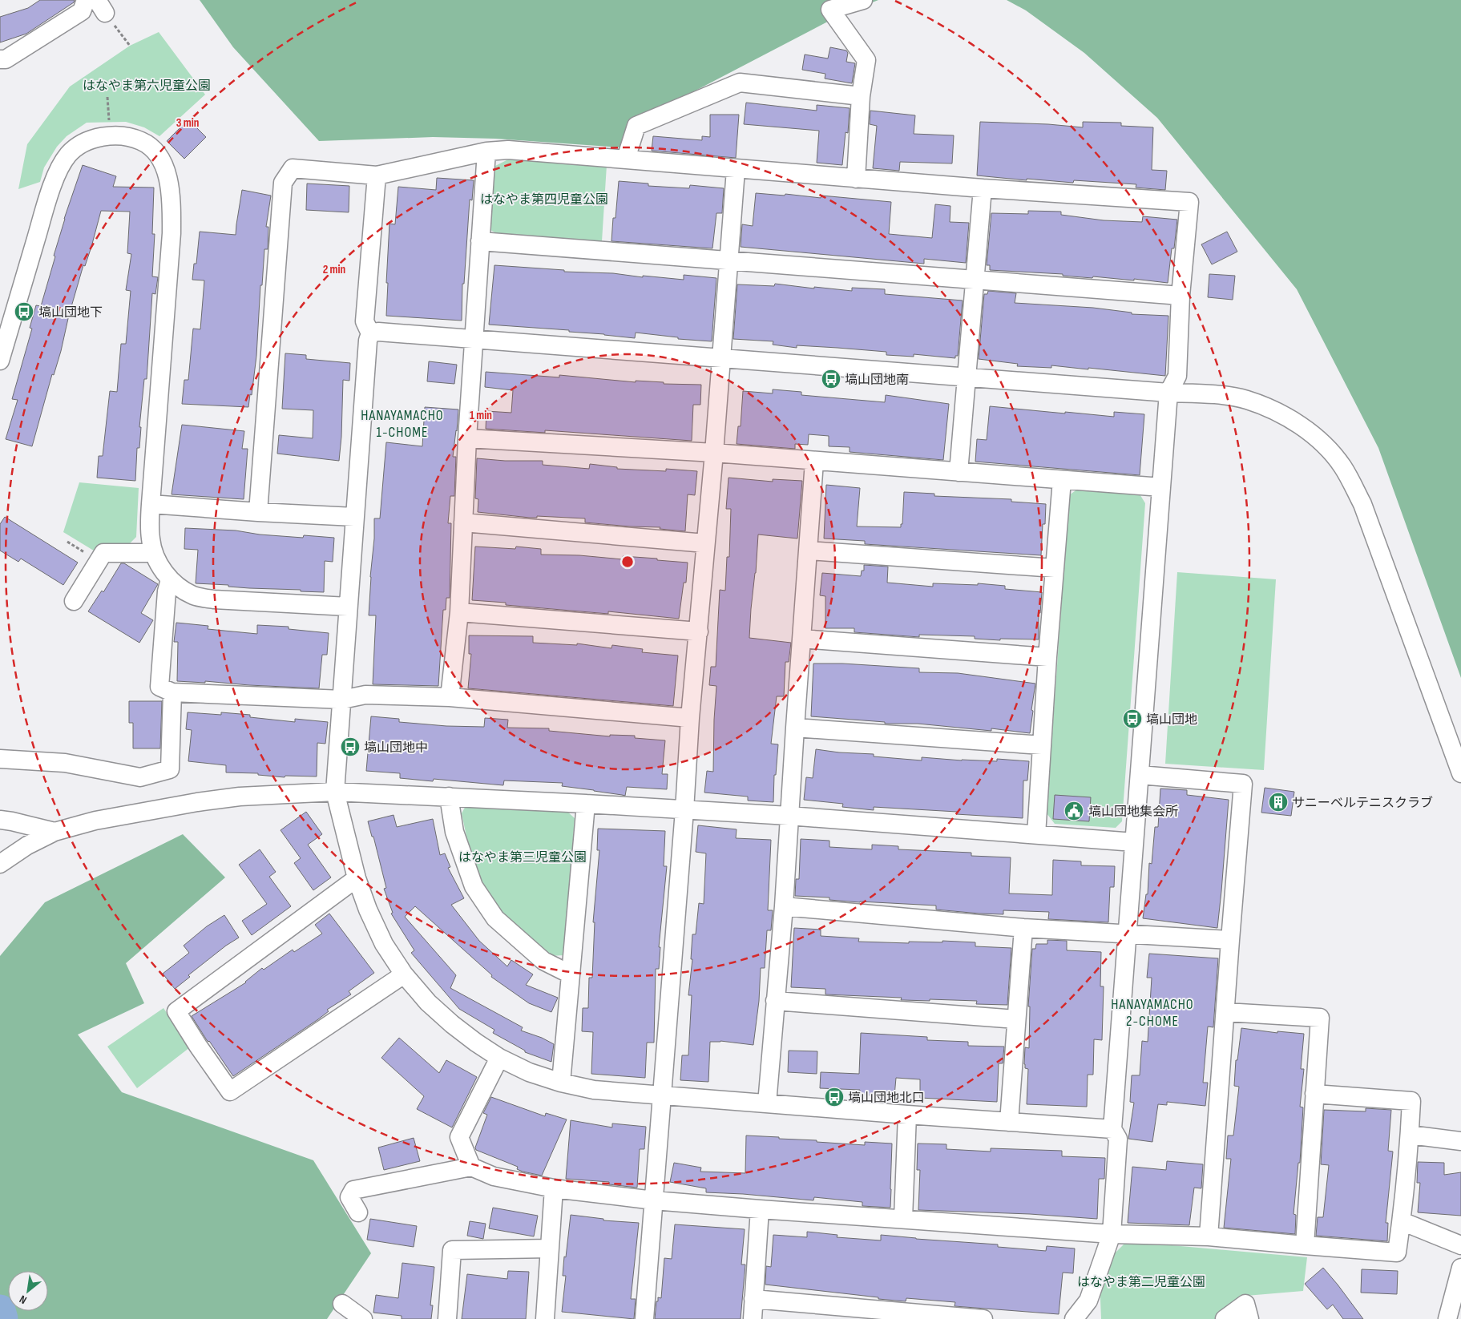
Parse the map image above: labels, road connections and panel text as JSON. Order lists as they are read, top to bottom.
{
  "districts": ["HANAYAMACHO 1-CHOME", "HANAYAMACHO 2-CHOME"],
  "parks": [
    "はなやま第六児童公園",
    "はなやま第四児童公園",
    "はなやま第三児童公園",
    "はなやま第二児童公園"
  ],
  "places": {
    "bus stop": [
      "塙山団地下",
      "塙山団地南",
      "塙山団地",
      "塙山団地中",
      "塙山団地北口"
    ],
    "building": ["サニーベルテニスクラブ"],
    "public building": ["塙山団地集会所"]
  },
  "north": "bottom left",
  "rings": ["3 min", "2 min", "1 min"]
}
